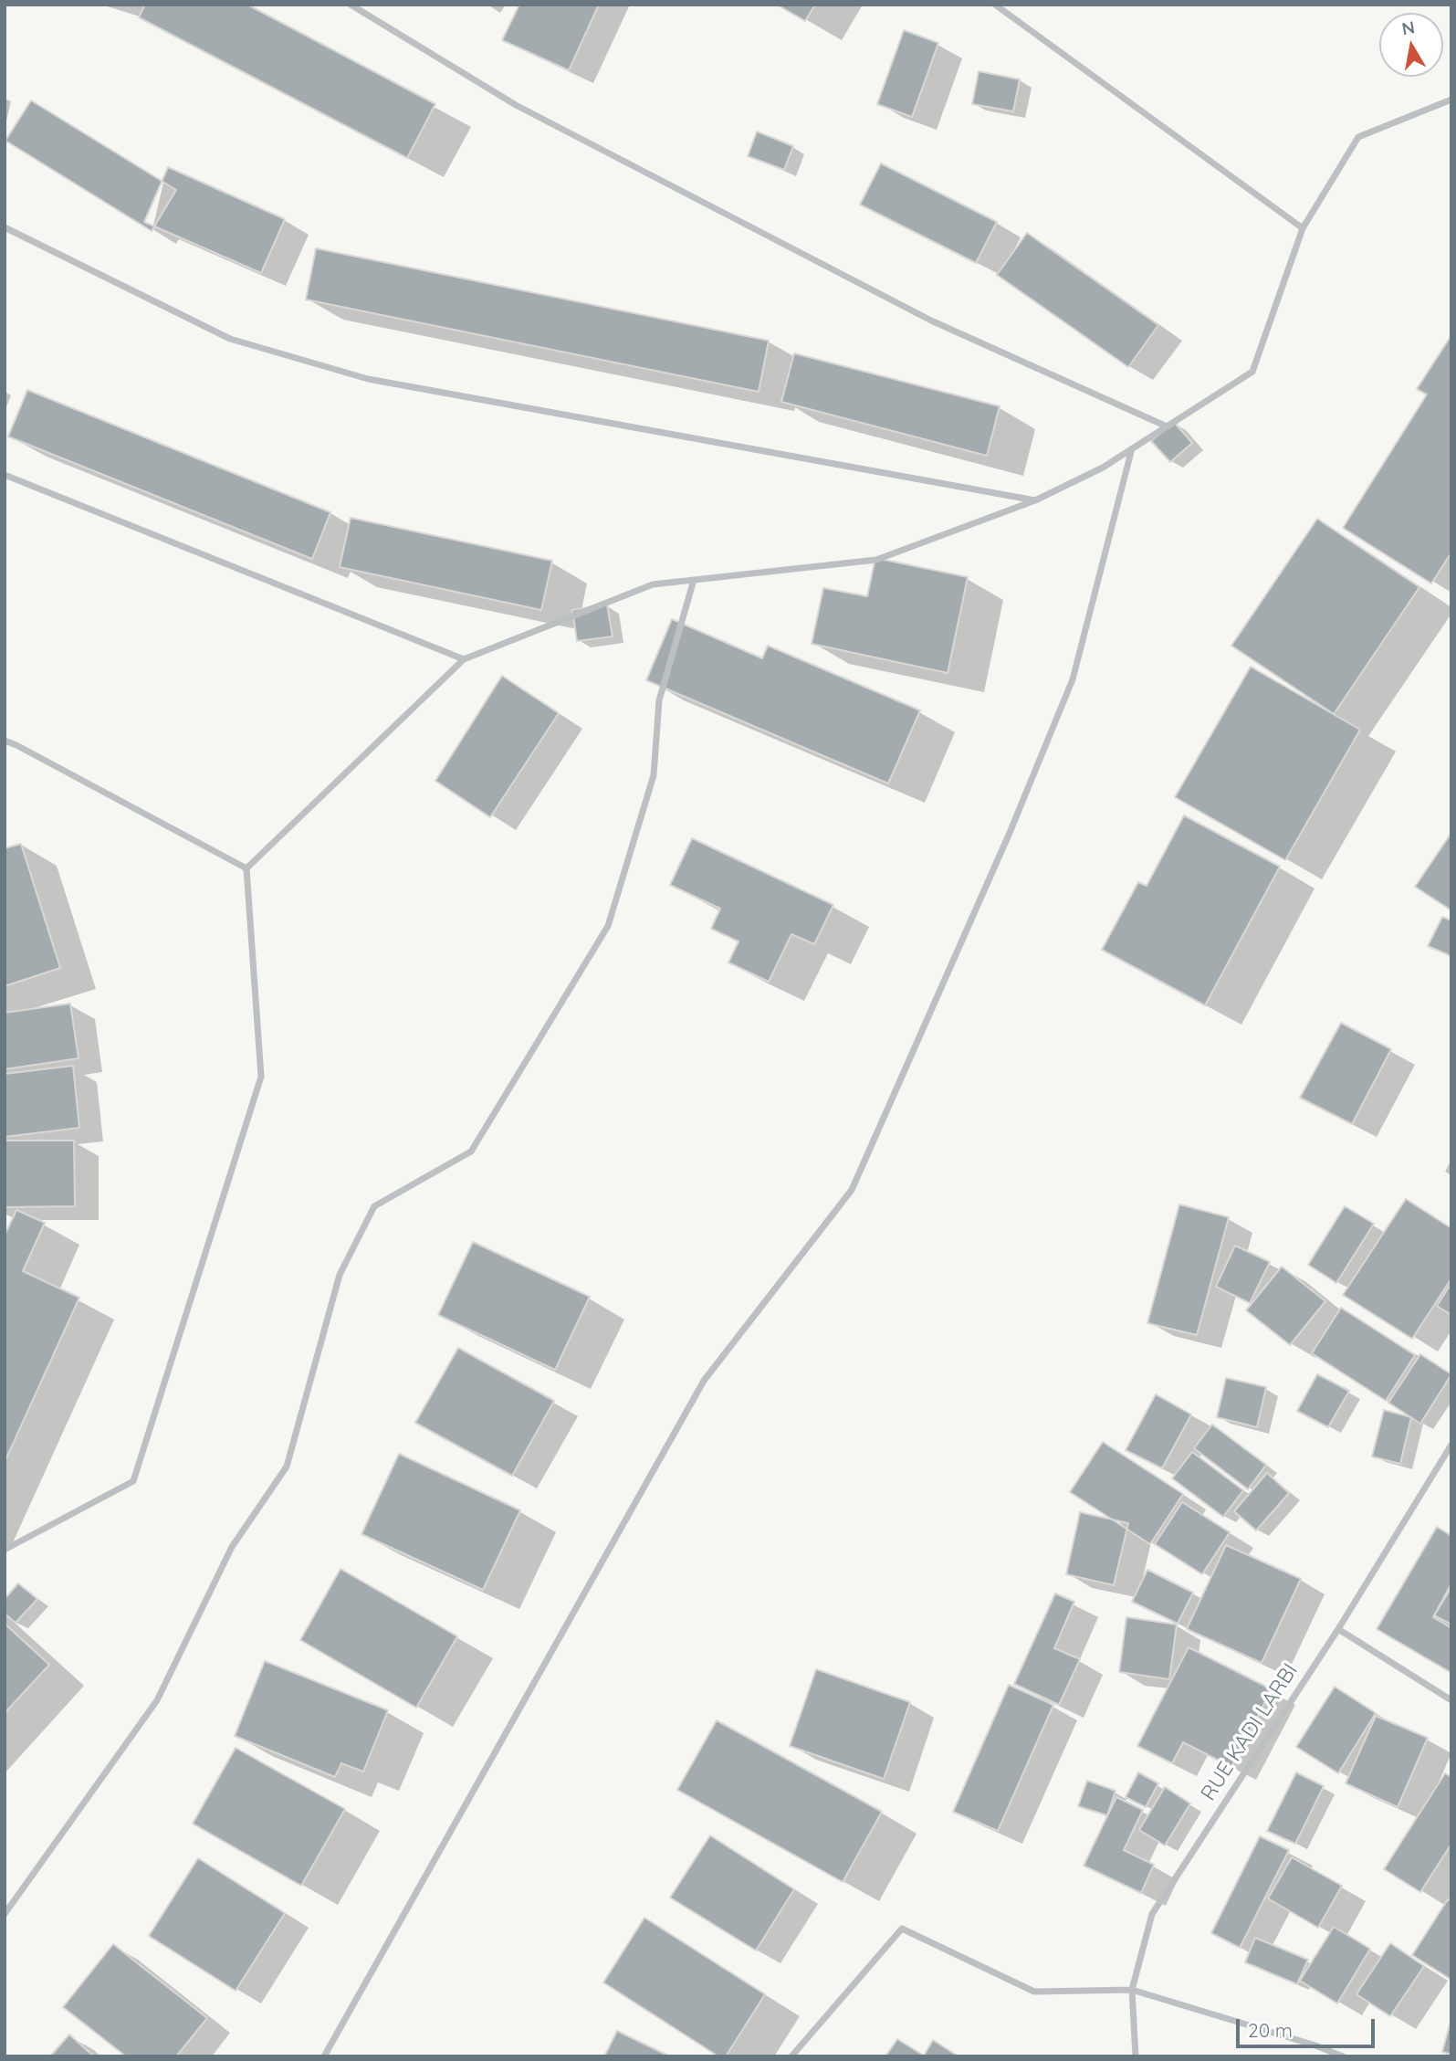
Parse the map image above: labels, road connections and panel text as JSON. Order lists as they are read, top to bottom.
{
  "streets": {
    "street": ["RUE KADI LARBI"]
  },
  "scale_bar": "20 m",
  "north": "top"
}
